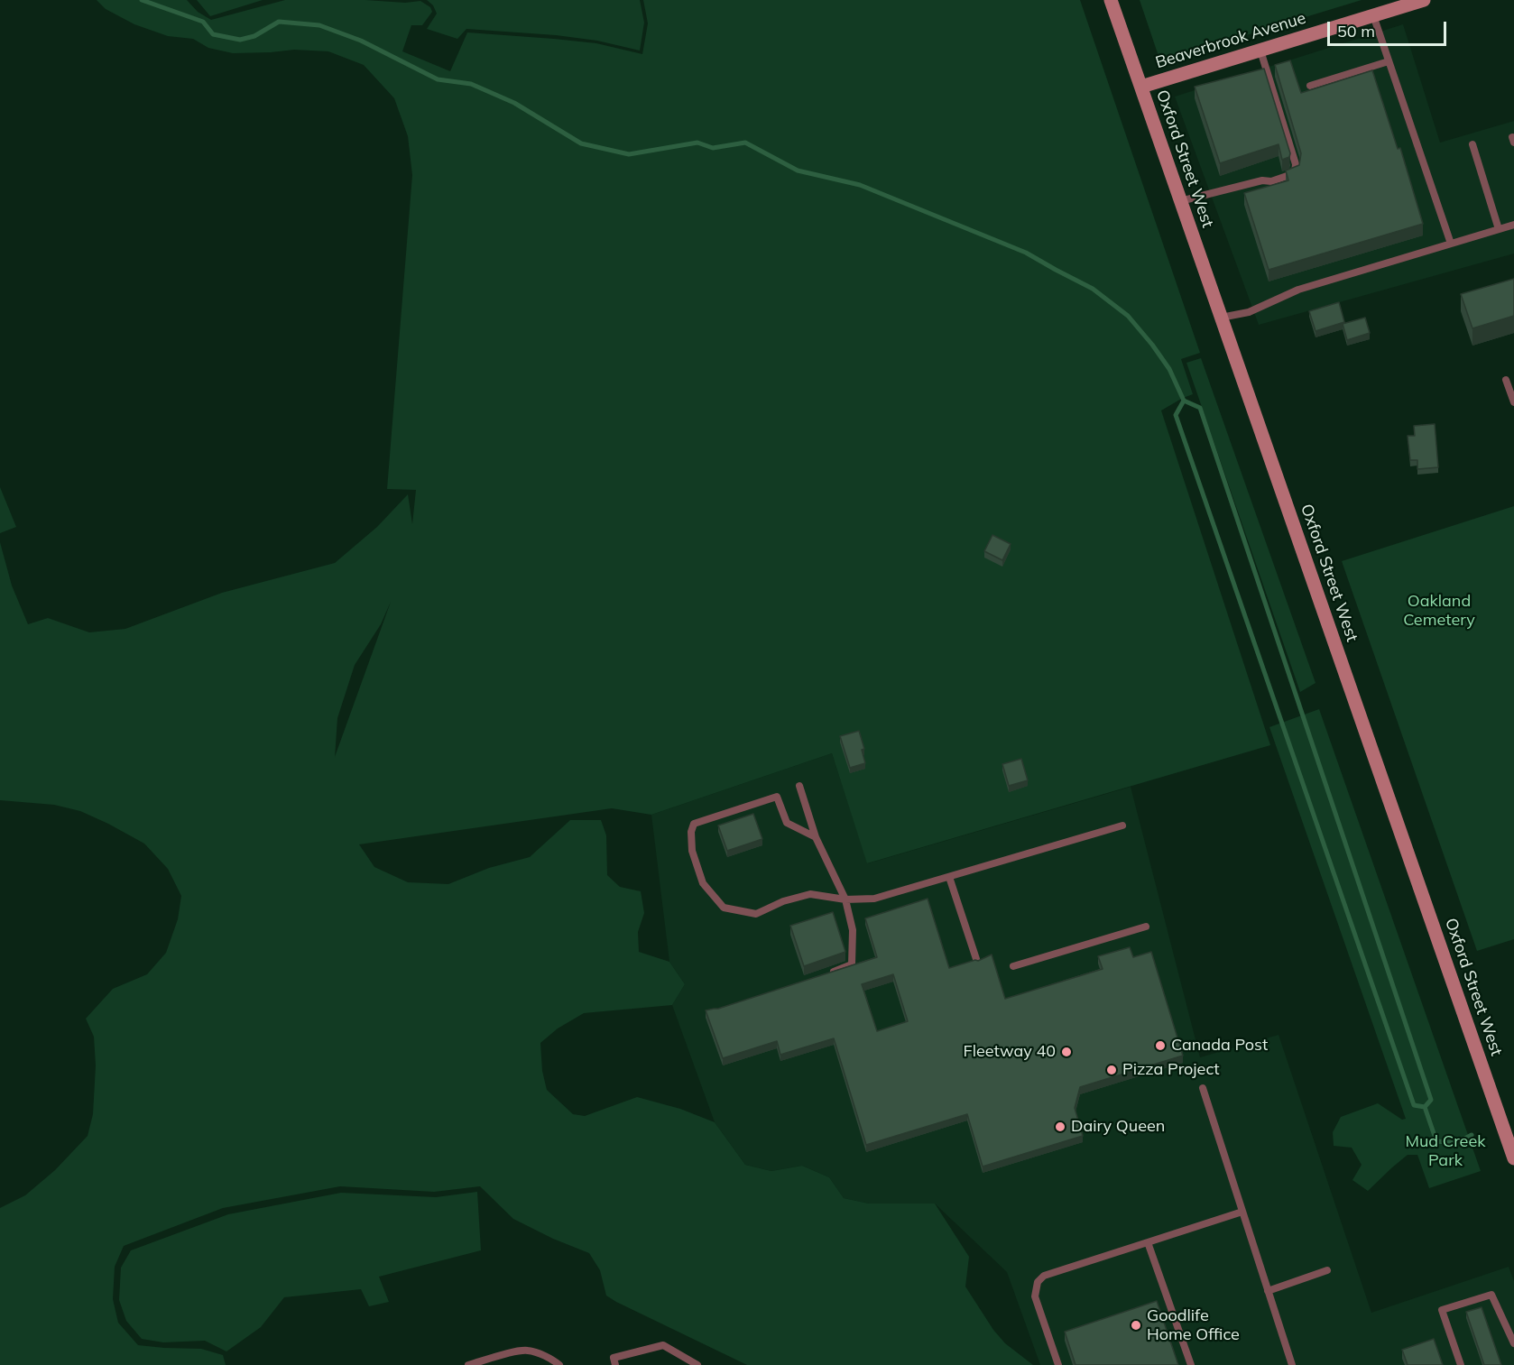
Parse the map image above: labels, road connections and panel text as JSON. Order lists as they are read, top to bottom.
{
  "streets": {
    "main road": ["Beaverbrook Avenue", "Oxford Street West"]
  },
  "crossings": [
    ["Beaverbrook Avenue", "Oxford Street West"]
  ],
  "parks": ["Oakland Cemetery", "Mud Creek Park"],
  "places": [
    "Canada Post",
    "Fleetway 40",
    "Pizza Project",
    "Dairy Queen",
    "Goodlife Home Office"
  ],
  "scale_bar": "50 m"
}
